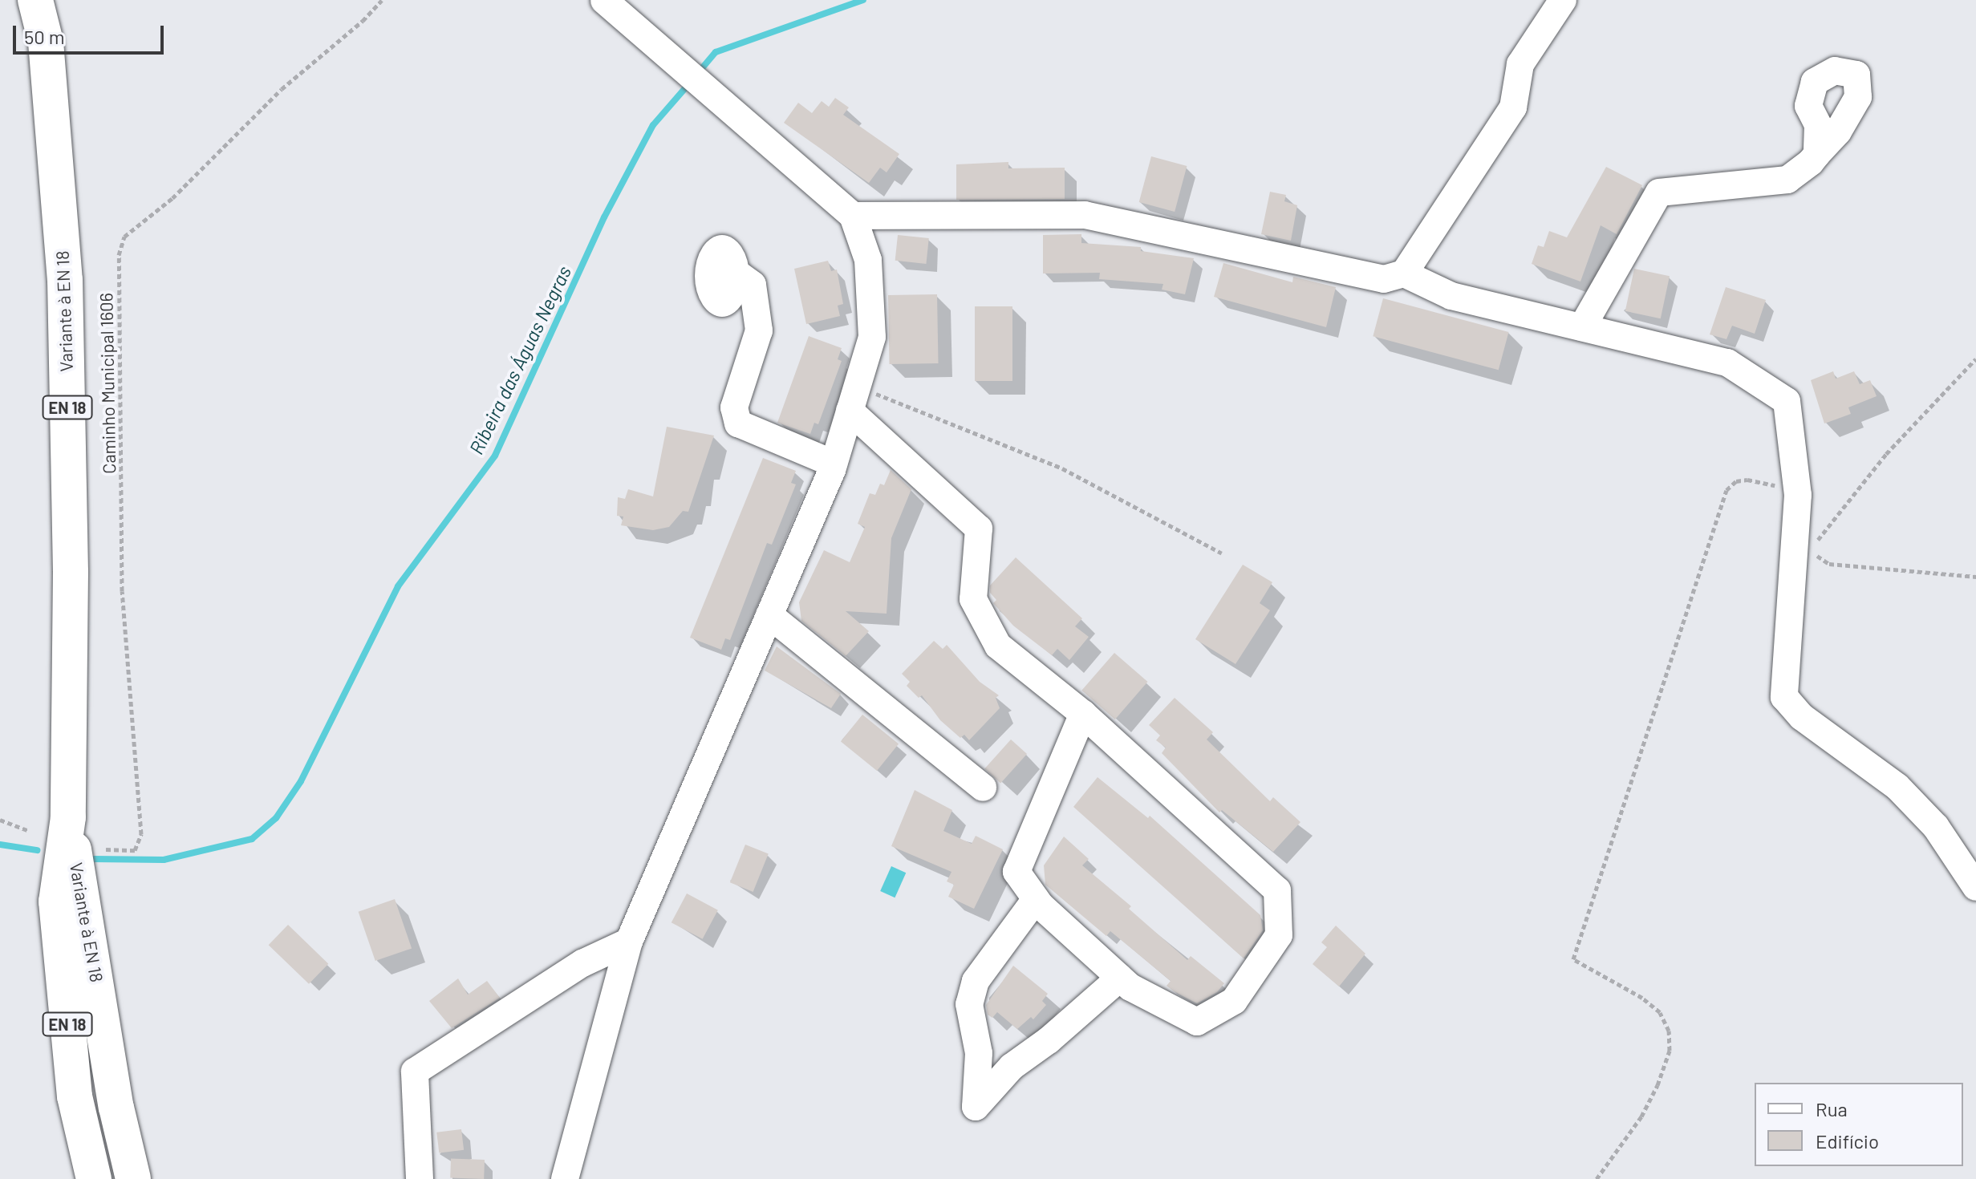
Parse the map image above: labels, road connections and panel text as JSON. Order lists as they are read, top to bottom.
{
  "streets": {
    "main road": ["Variante à EN 18", "EN 18"],
    "path": ["Caminho Municipal 1606"]
  },
  "water": ["Ribeira das Águas Negras"],
  "legend": ["Rua", "Edifício"],
  "scale_bar": "50 m"
}
